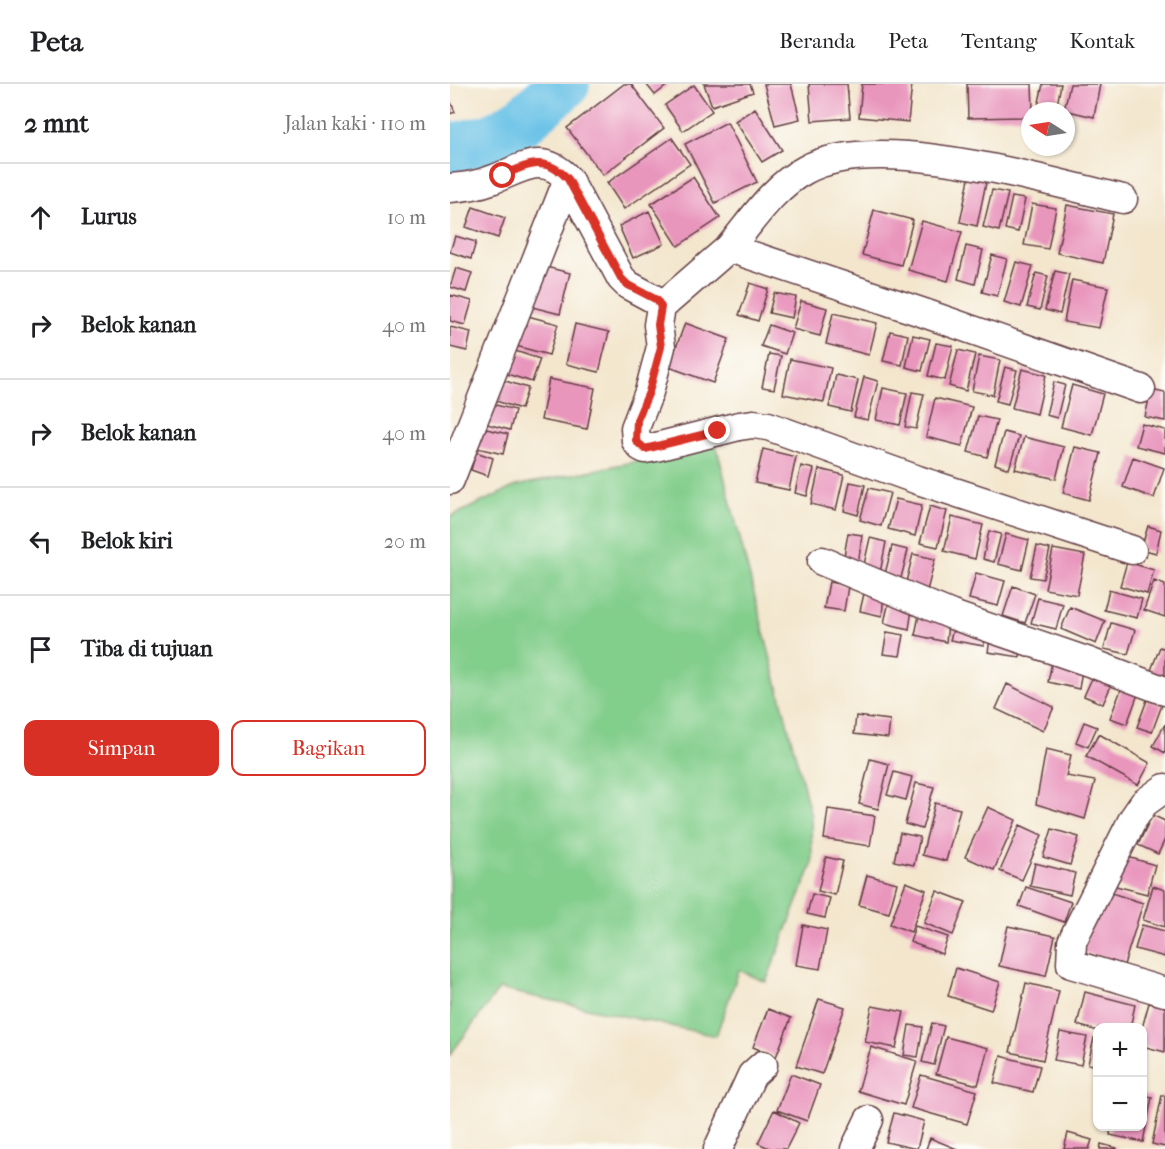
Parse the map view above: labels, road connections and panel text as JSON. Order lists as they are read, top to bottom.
{
  "north": "left",
  "page": {
    "header": "Peta",
    "nav": [
      "Beranda",
      "Peta",
      "Tentang",
      "Kontak"
    ],
    "heading": ["2 mnt", "Jalan kaki · 110 m"],
    "list": [
      ["Lurus", "10 m"],
      ["Belok kanan", "40 m"],
      ["Belok kanan", "40 m"],
      ["Belok kiri", "20 m"],
      "Tiba di tujuan"
    ],
    "buttons": ["Simpan", "Bagikan"],
    "map_buttons": ["+", "−"]
  }
}
